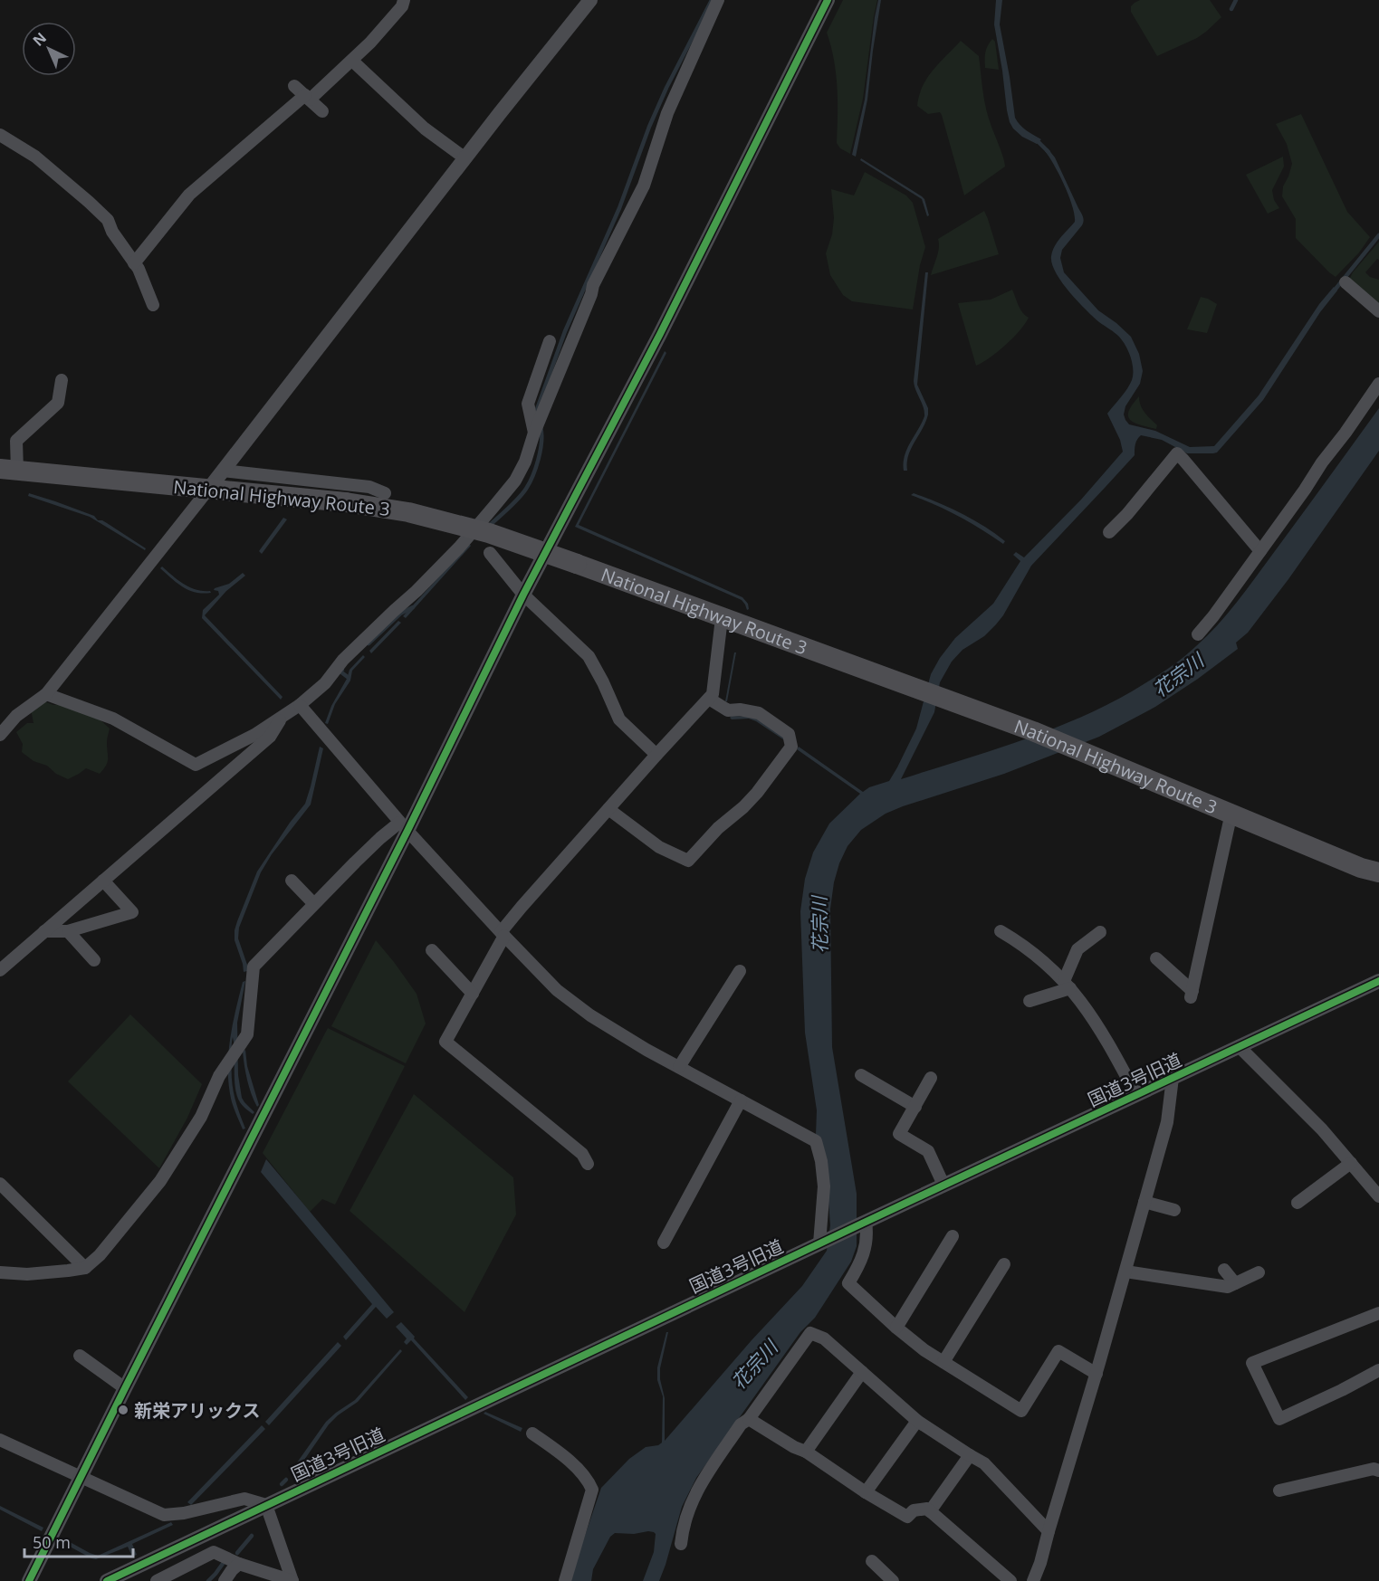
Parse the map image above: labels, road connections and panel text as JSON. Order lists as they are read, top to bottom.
{
  "streets": {
    "highway": ["National Highway Route 3"],
    "street": ["国道3号旧道"]
  },
  "water": ["花宗川"],
  "places": ["新栄アリックス"],
  "scale_bar": "50 m",
  "north": "top left"
}
